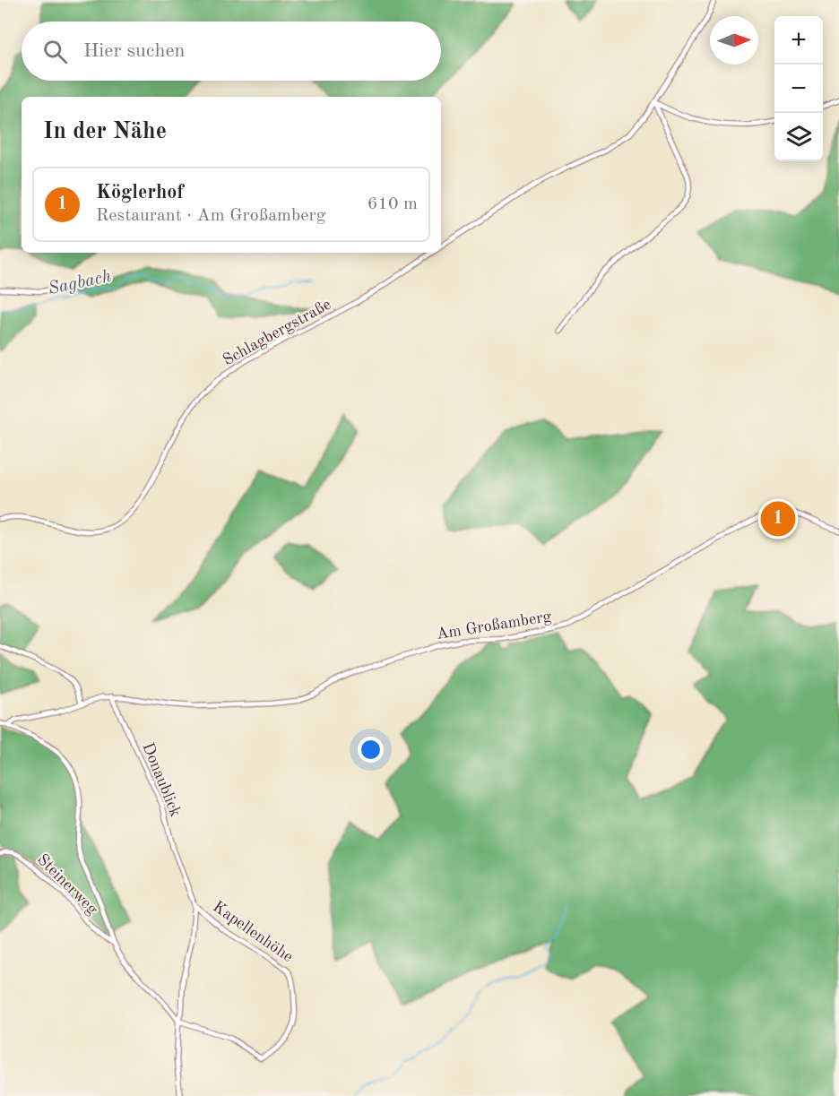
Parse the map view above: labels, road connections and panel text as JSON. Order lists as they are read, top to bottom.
{
  "streets": {
    "street": [
      "Schlagbergstraße",
      "Am Großamberg",
      "Donaublick",
      "Steinerweg",
      "Kapellenhöhe"
    ]
  },
  "crossings": [
    ["Am Großamberg", "Donaublick"],
    ["Donaublick", "Kapellenhöhe"]
  ],
  "water": ["Sagbach"],
  "north": "right",
  "page": {
    "map_buttons": ["+", "−"],
    "search": "Hier suchen",
    "heading": "In der Nähe",
    "list": [
      {
        "mark": "1",
        "name": "Köglerhof",
        "note": "Restaurant · Am Großamberg",
        "value": "610 m"
      }
    ],
    "pins": "1"
  }
}
